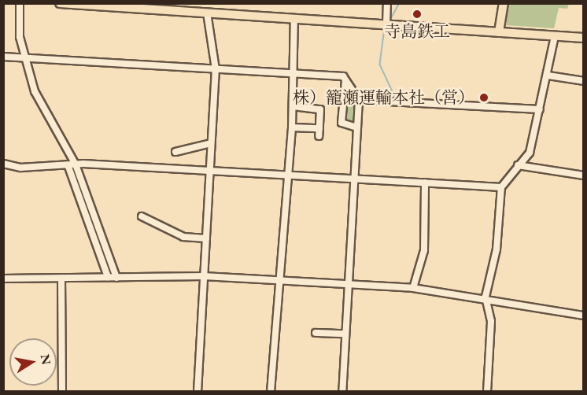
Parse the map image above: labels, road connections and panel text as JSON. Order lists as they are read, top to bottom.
{
  "places": ["寺島鉄工", "株）籠瀬運輸本社（営）"],
  "north": "right"
}
